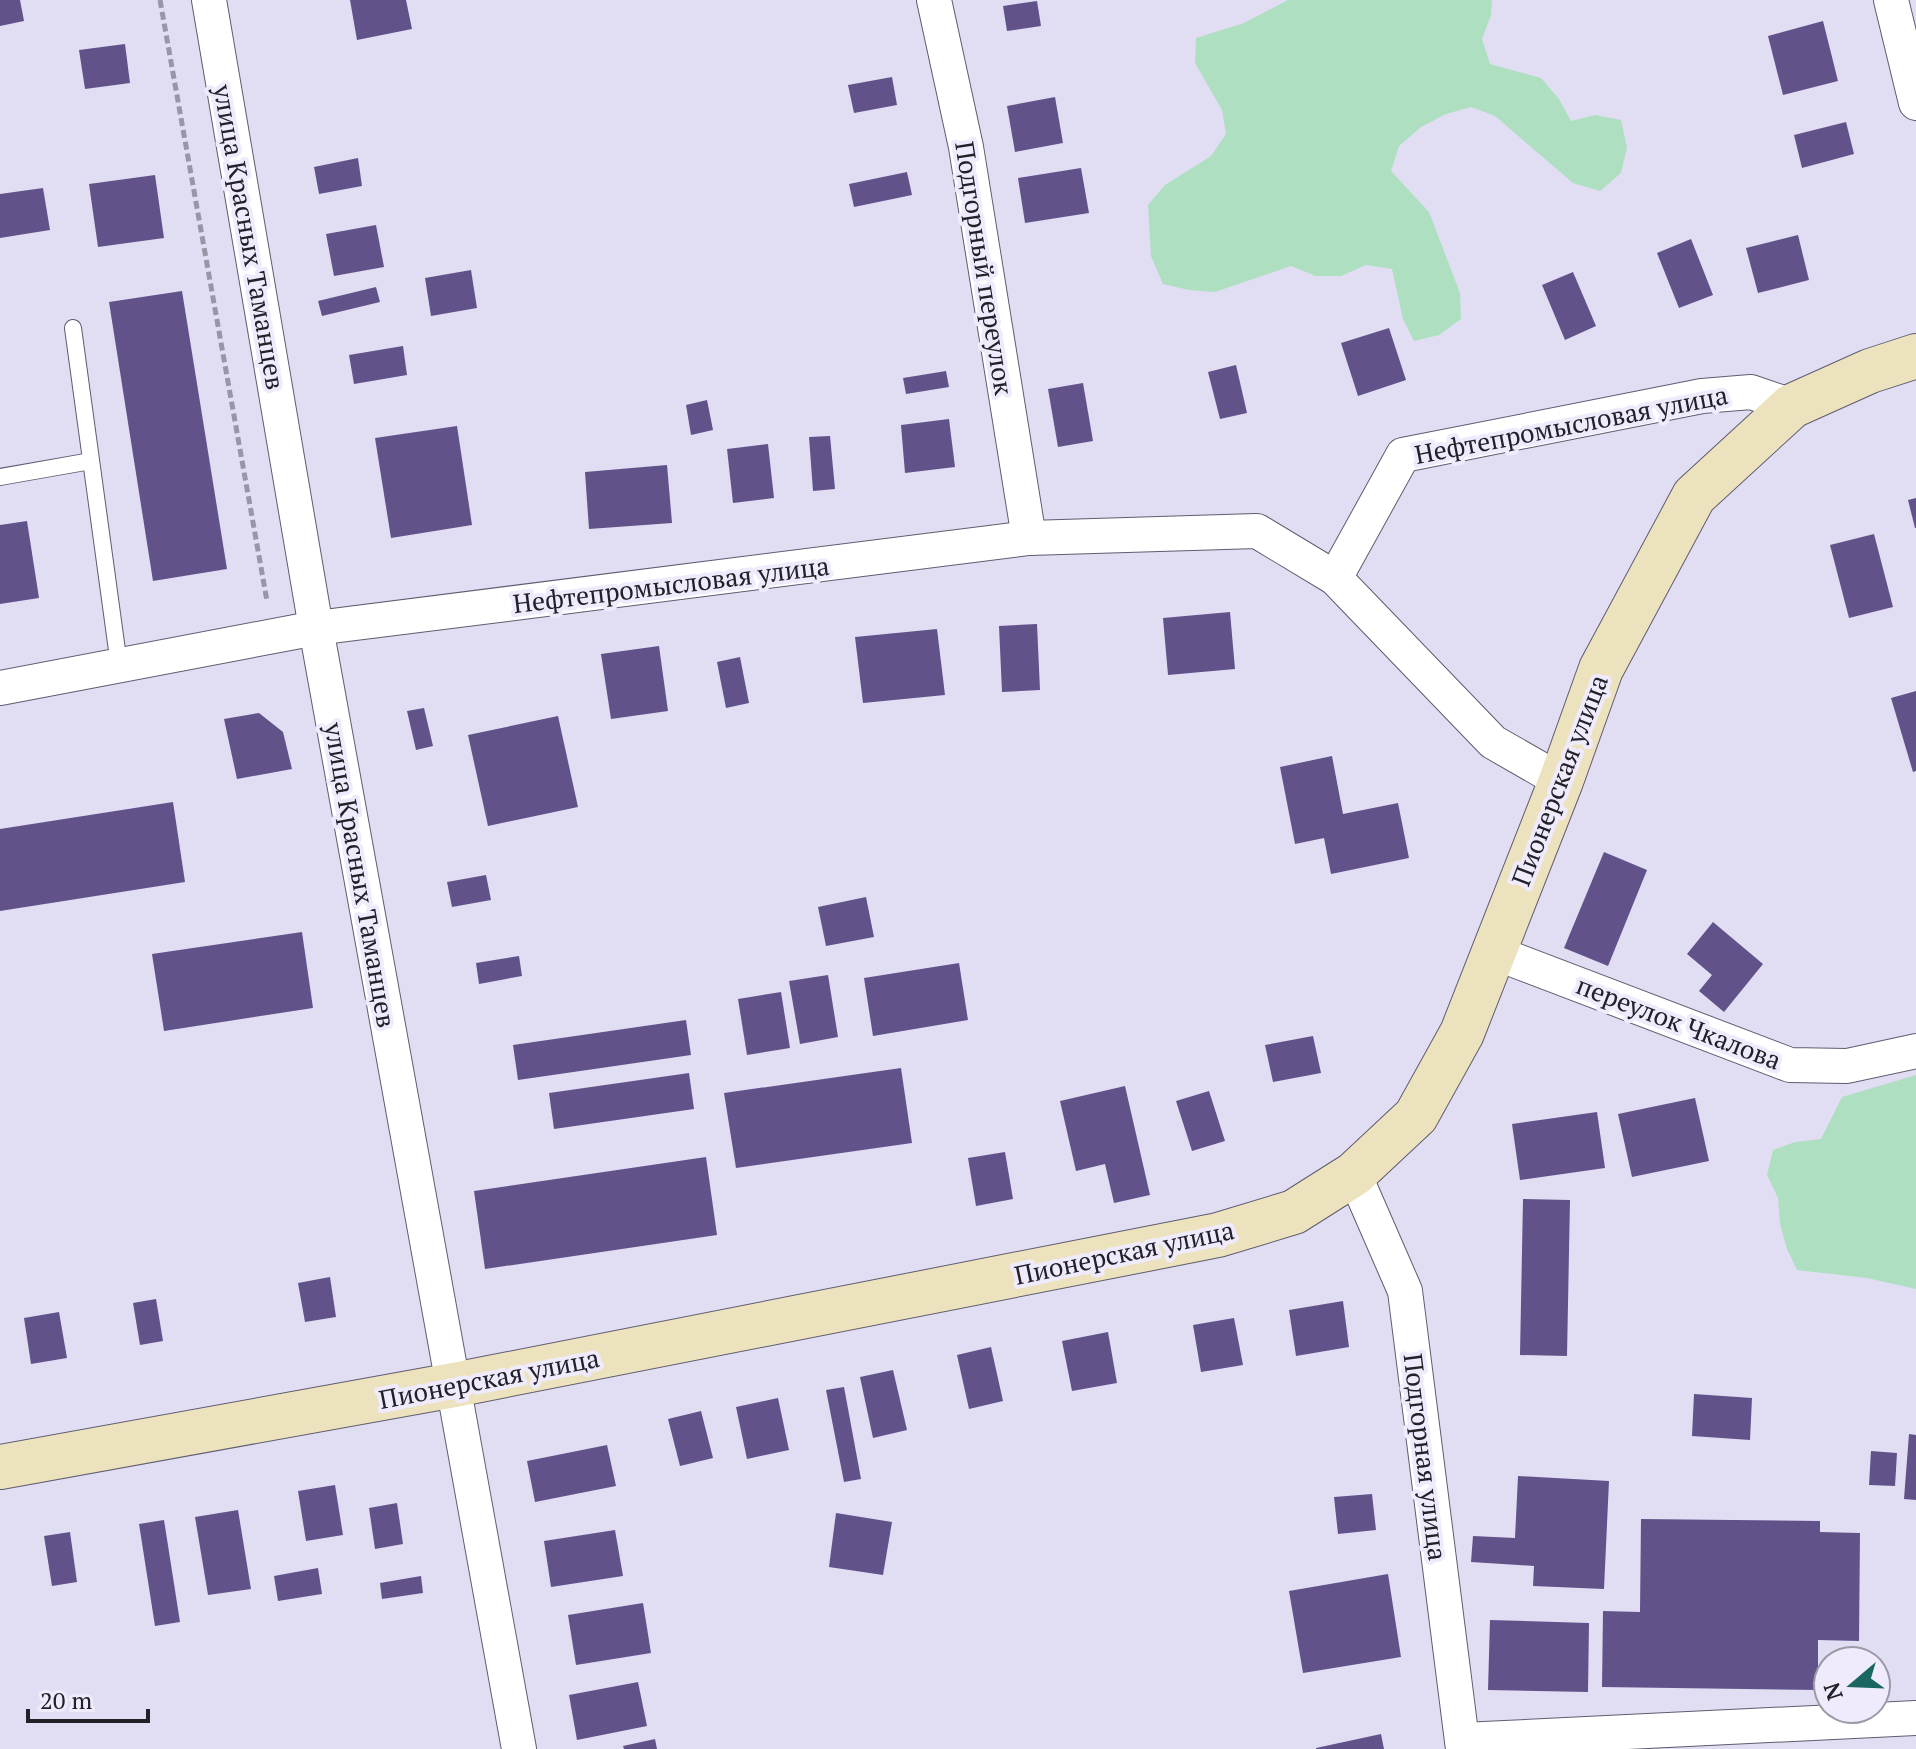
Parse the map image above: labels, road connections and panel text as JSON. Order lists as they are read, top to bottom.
{
  "streets": {
    "main road": ["Пионерская улица"],
    "street": [
      "улица Красных Таманцев",
      "Подгорный переулок",
      "Нефтепромысловая улица",
      "переулок Чкалова",
      "Подгорная улица"
    ]
  },
  "crossings": [
    ["улица Красных Таманцев", "Нефтепромысловая улица"],
    ["улица Красных Таманцев", "Пионерская улица"],
    ["Подгорный переулок", "Нефтепромысловая улица"],
    ["Нефтепромысловая улица", "Пионерская улица"],
    ["Пионерская улица", "переулок Чкалова"],
    ["Пионерская улица", "Подгорная улица"]
  ],
  "scale_bar": "20 m",
  "north": "left"
}
